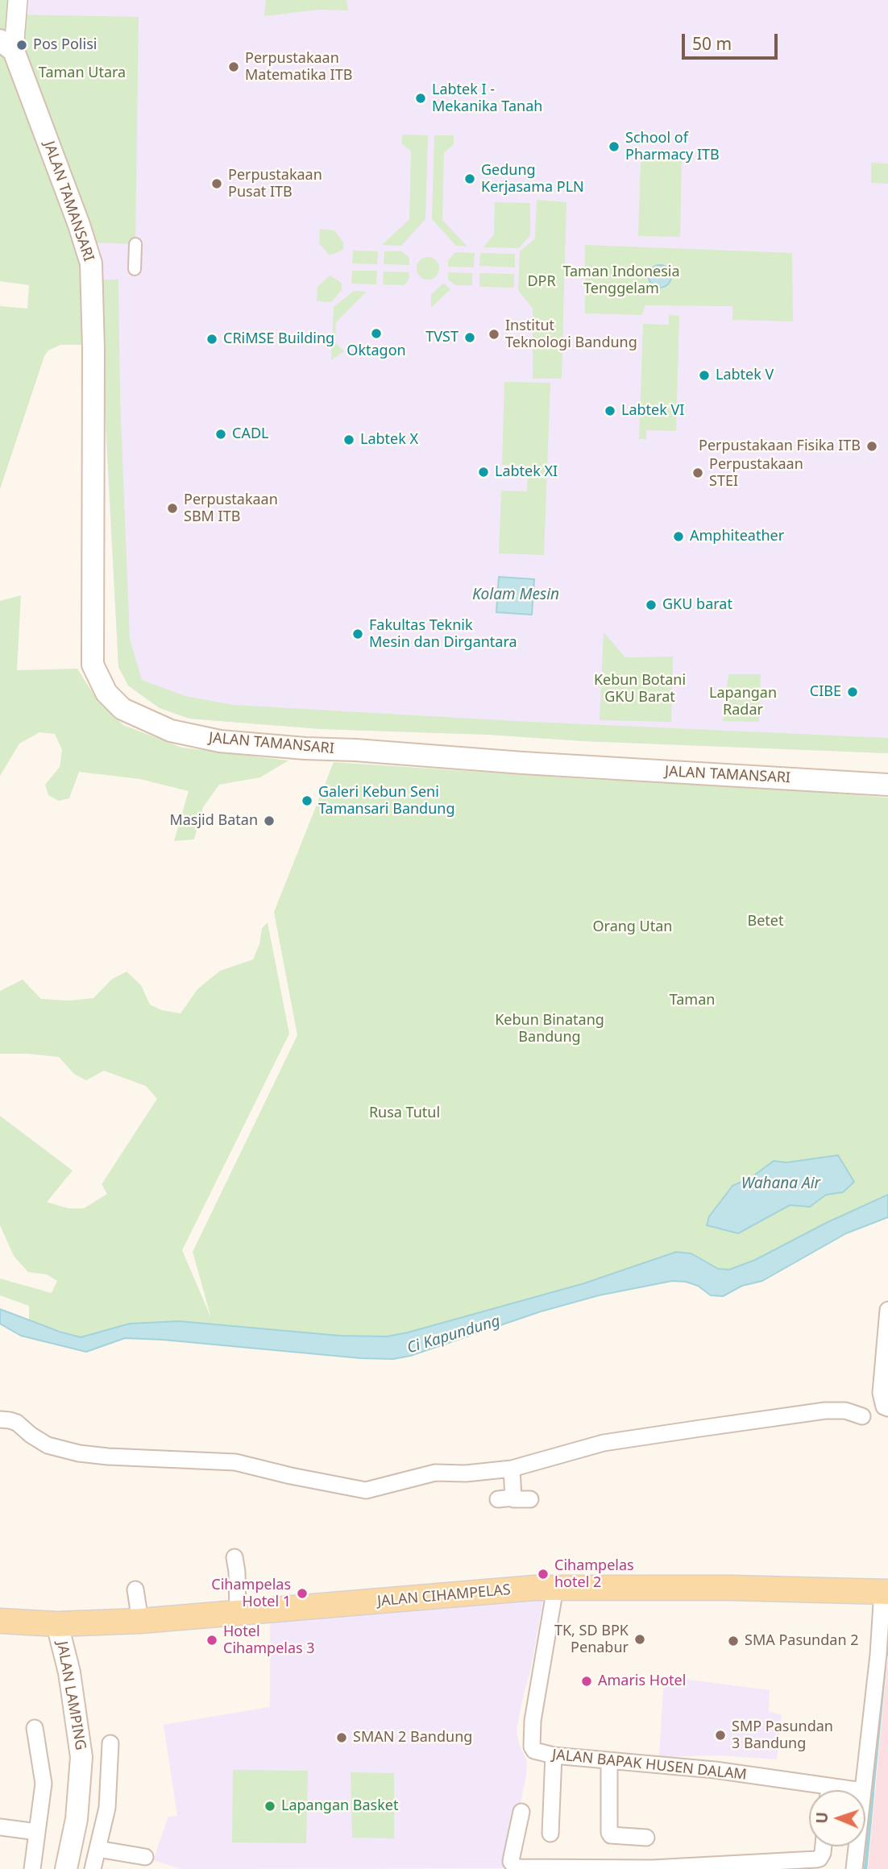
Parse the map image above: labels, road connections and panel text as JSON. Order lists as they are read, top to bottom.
{
  "streets": {
    "main road": ["JALAN TAMANSARI", "JALAN CIHAMPELAS", "JALAN LAMPING"],
    "street": ["JALAN BAPAK HUSEN DALAM"]
  },
  "crossings": [
    ["JALAN CIHAMPELAS", "JALAN LAMPING"],
    ["JALAN CIHAMPELAS", "JALAN BAPAK HUSEN DALAM"]
  ],
  "water": ["Kolam Mesin", "Wahana Air", "Ci Kapundung"],
  "parks": [
    "Taman Utara",
    "Taman Indonesia Tenggelam",
    "DPR",
    "Kebun Botani GKU Barat",
    "Lapangan Radar",
    "Betet",
    "Orang Utan",
    "Taman",
    "Kebun Binatang Bandung",
    "Rusa Tutul"
  ],
  "places": [
    "Pos Polisi",
    "Perpustakaan Matematika ITB",
    "Labtek I - Mekanika Tanah",
    "School of Pharmacy ITB",
    "Gedung Kerjasama PLN",
    "Perpustakaan Pusat ITB",
    "Oktagon",
    "Institut Teknologi Bandung",
    "TVST",
    "CRiMSE Building",
    "Labtek V",
    "Labtek VI",
    "CADL",
    "Labtek X",
    "Perpustakaan Fisika ITB",
    "Labtek XI",
    "Perpustakaan STEI",
    "Perpustakaan SBM ITB",
    "Amphiteather",
    "GKU barat",
    "Fakultas Teknik Mesin dan Dirgantara",
    "CIBE",
    "Galeri Kebun Seni Tamansari Bandung",
    "Masjid Batan",
    "Cihampelas hotel 2",
    "Cihampelas Hotel 1",
    "TK, SD BPK Penabur",
    "Hotel Cihampelas 3",
    "SMA Pasundan 2",
    "Amaris Hotel",
    "SMP Pasundan 3 Bandung",
    "SMAN 2 Bandung",
    "Lapangan Basket"
  ],
  "scale_bar": "50 m",
  "north": "left"
}
